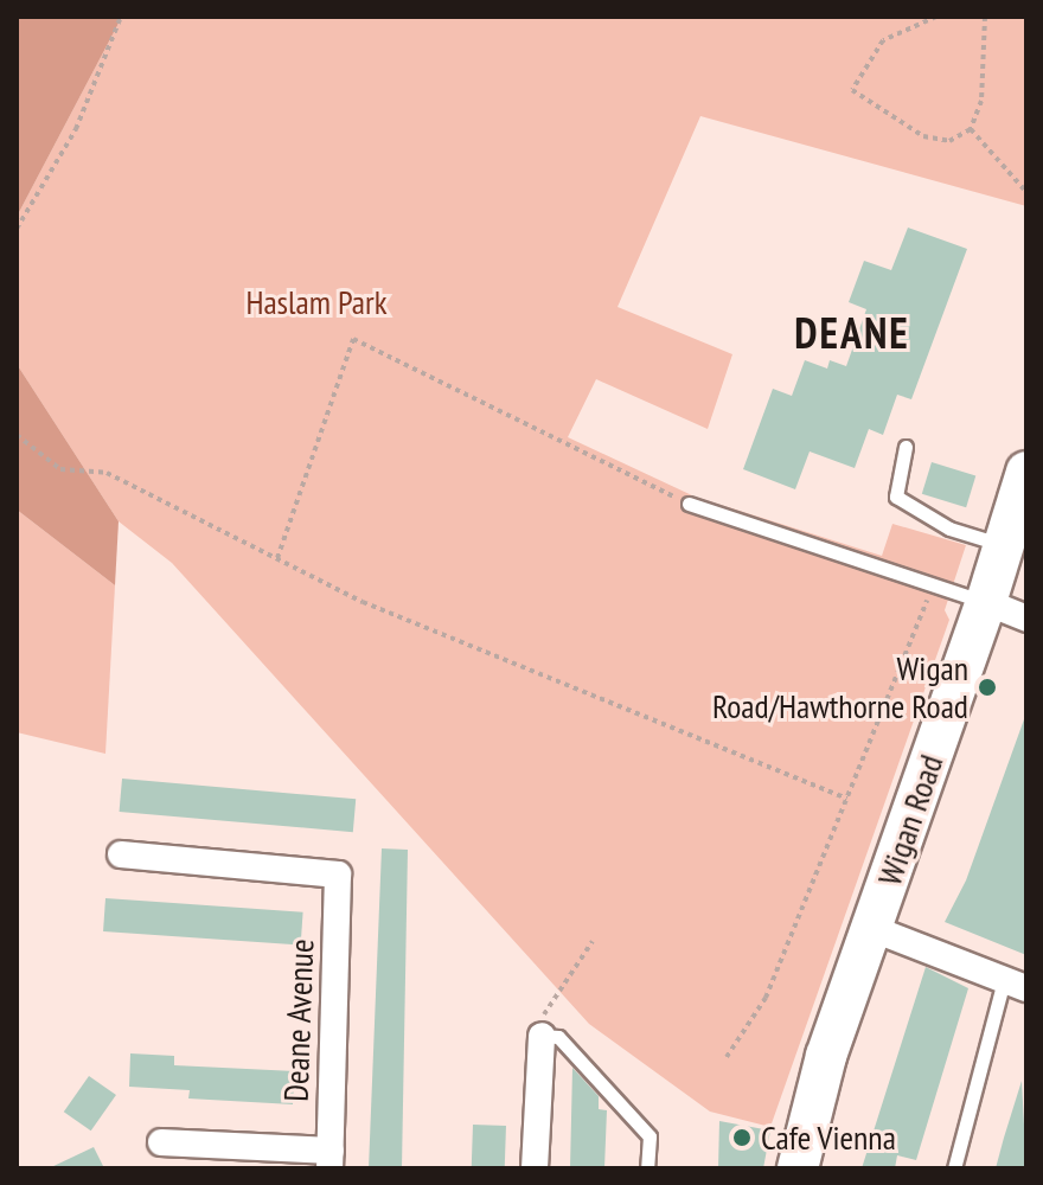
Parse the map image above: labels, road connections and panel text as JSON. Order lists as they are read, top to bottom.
{
  "streets": {
    "main road": ["Wigan Road"],
    "street": ["Deane Avenue"]
  },
  "districts": ["DEANE"],
  "parks": ["Haslam Park"],
  "places": ["Wigan Road/Hawthorne Road", "Cafe Vienna"]
}
